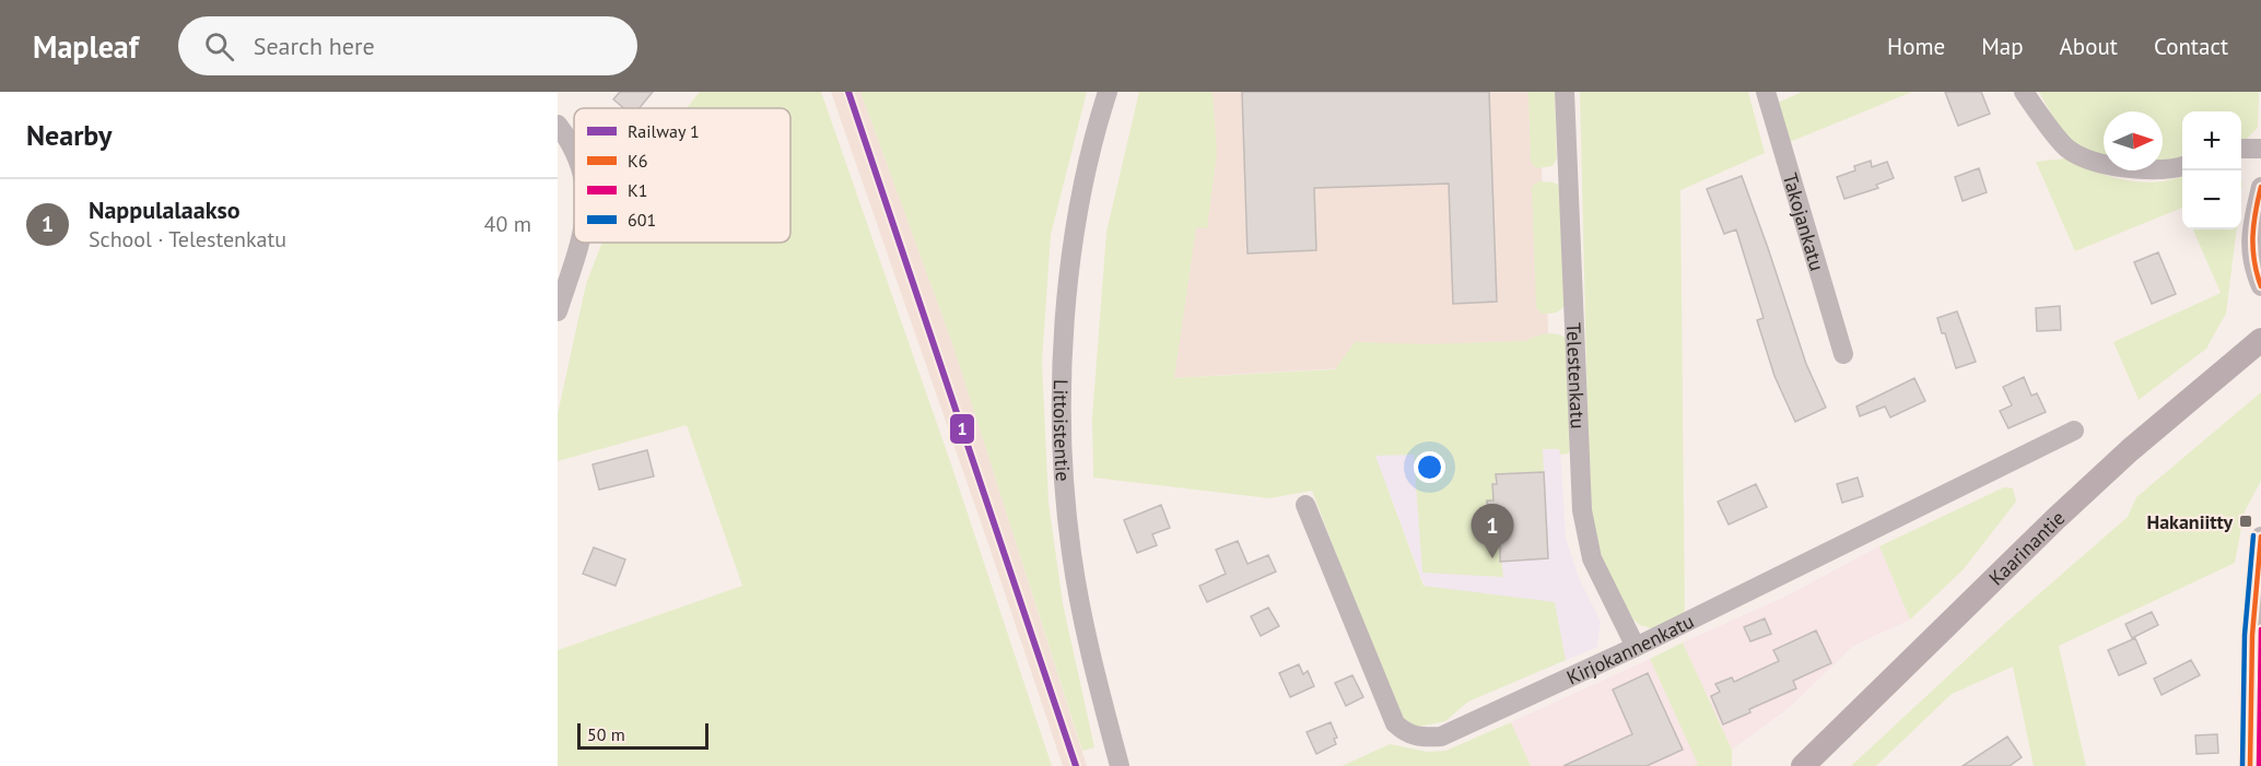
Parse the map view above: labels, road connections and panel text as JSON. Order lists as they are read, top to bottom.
{
  "streets": {
    "main road": ["Kaarinantie"],
    "street": [
      "Takojankatu",
      "Telestenkatu",
      "Littoistentie",
      "Kirjokannenkatu"
    ]
  },
  "crossings": [
    ["Telestenkatu", "Kirjokannenkatu"]
  ],
  "places": {
    "transit": ["Hakaniitty"]
  },
  "lines": [
    "rail line 1",
    "transit line K6",
    "transit line 601",
    "transit line K1"
  ],
  "legend": [
    "Railway 1",
    "K6",
    "K1",
    "601"
  ],
  "scale_bar": "50 m",
  "north": "right",
  "page": {
    "header": "Mapleaf",
    "search": "Search here",
    "nav": [
      "Home",
      "Map",
      "About",
      "Contact"
    ],
    "heading": "Nearby",
    "map_buttons": ["+", "−"],
    "list": [
      {
        "mark": "1",
        "name": "Nappulalaakso",
        "note": "School · Telestenkatu",
        "value": "40 m"
      }
    ],
    "pins": "1",
    "scale": "50 m"
  }
}
